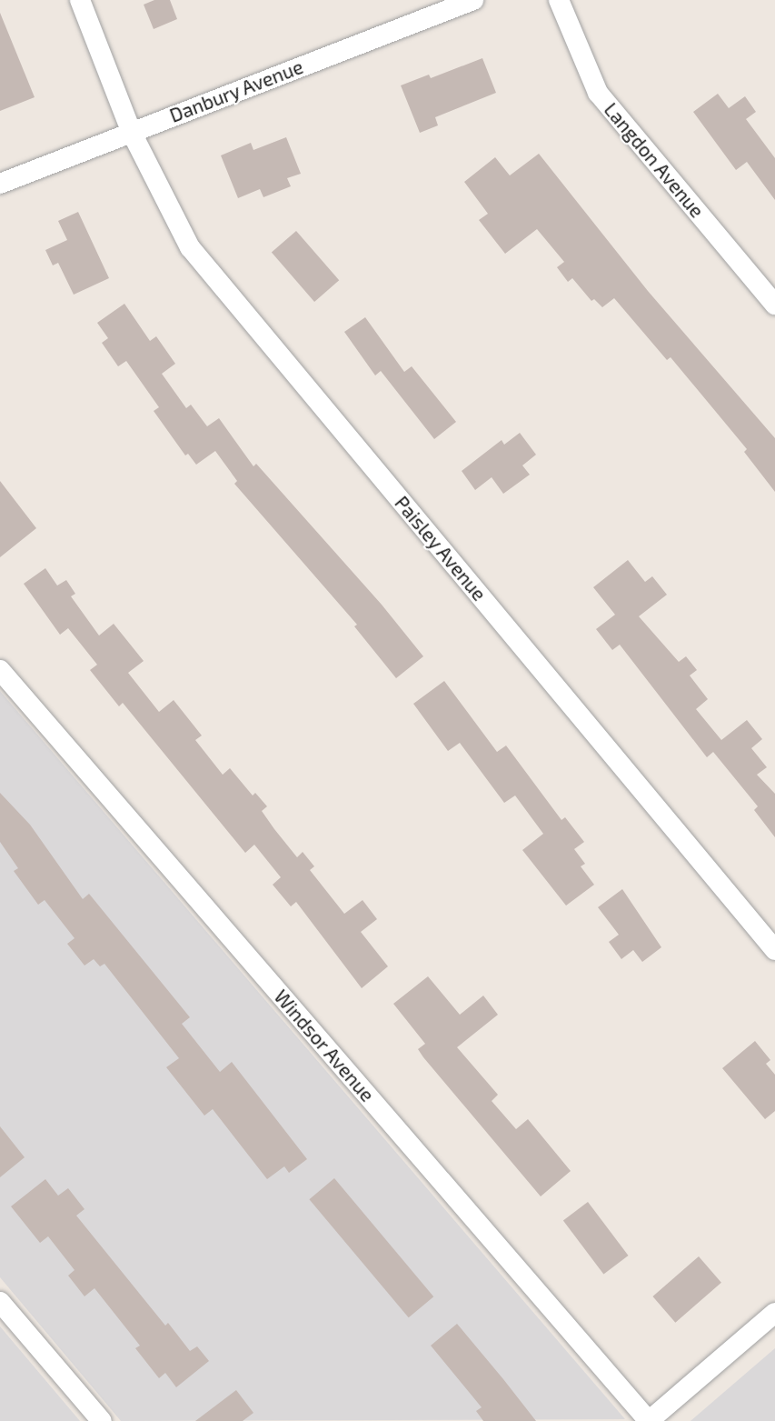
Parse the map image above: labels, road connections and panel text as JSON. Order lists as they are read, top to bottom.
{
  "streets": {
    "street": [
      "Danbury Avenue",
      "Langdon Avenue",
      "Paisley Avenue",
      "Windsor Avenue"
    ]
  },
  "crossings": [
    ["Danbury Avenue", "Paisley Avenue"]
  ]
}
